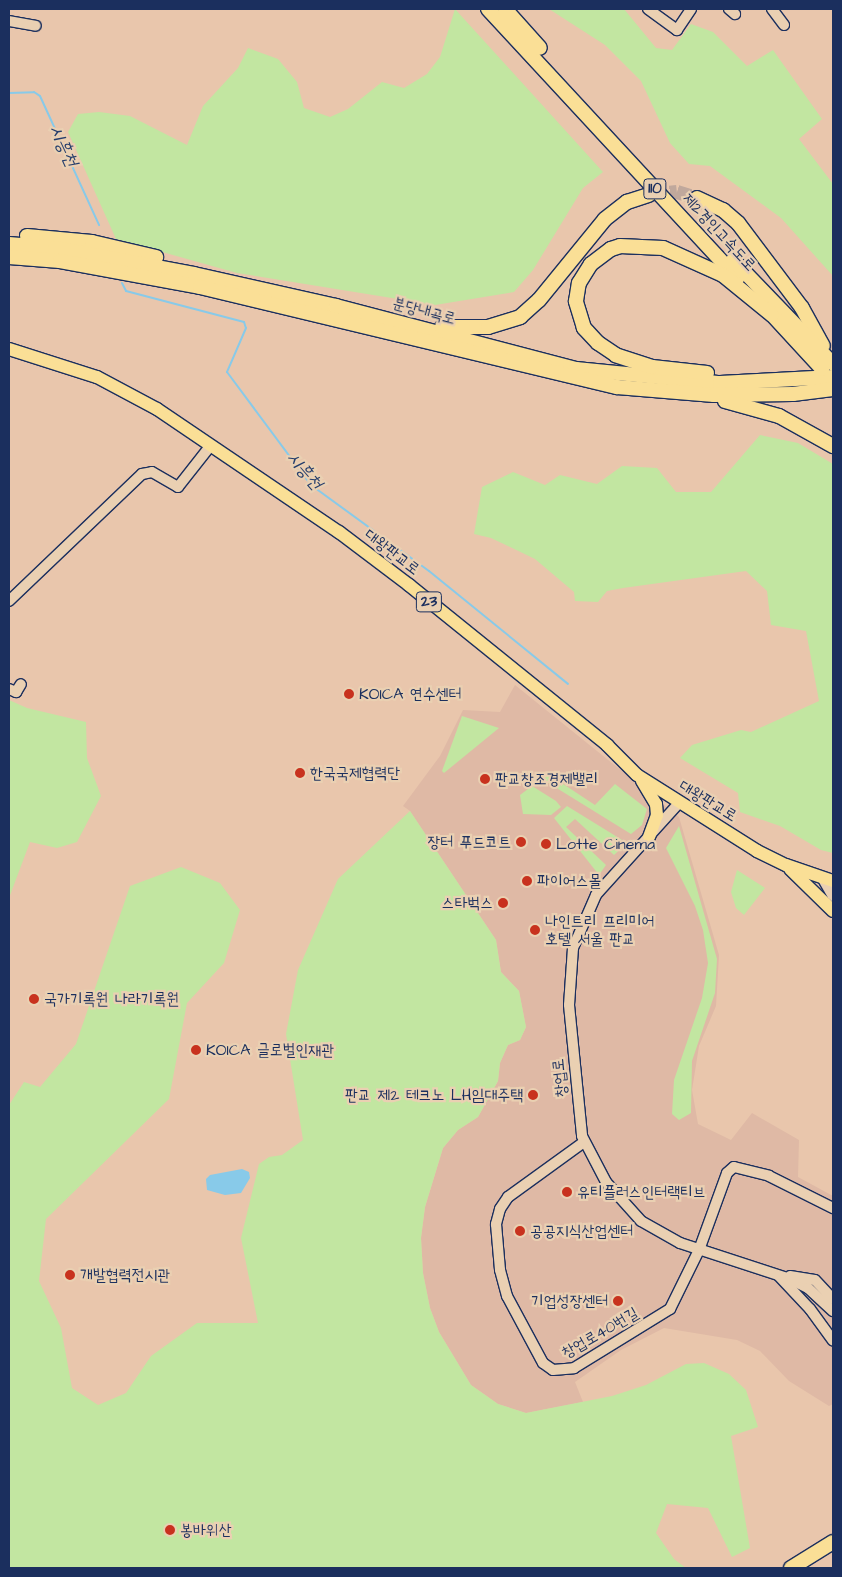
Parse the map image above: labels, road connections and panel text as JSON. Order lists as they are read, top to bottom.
{
  "streets": {
    "highway": ["110", "제2경인고속도로", "분당내곡로"],
    "main road": ["대왕판교로", "23"],
    "street": ["창업로", "창업로40번길"]
  },
  "crossings": [
    ["제2경인고속도로", "분당내곡로"],
    ["대왕판교로", "창업로"],
    ["창업로", "창업로40번길"]
  ],
  "water": ["시흥천"],
  "places": [
    "KOICA 연수센터",
    "한국국제협력단",
    "판교창조경제밸리",
    "장터 푸드코트",
    "Lotte Cinema",
    "파이어스몰",
    "스타벅스",
    "나인트리 프리미어 호텔 서울 판교",
    "국가기록원 나라기록원",
    "KOICA 글로벌인재관",
    "판교 제2 테크노 LH임대주택",
    "유티플러스인터랙티브",
    "공공지식산업센터",
    "개발협력전시관",
    "기업성장센터",
    "봉바위산"
  ]
}
